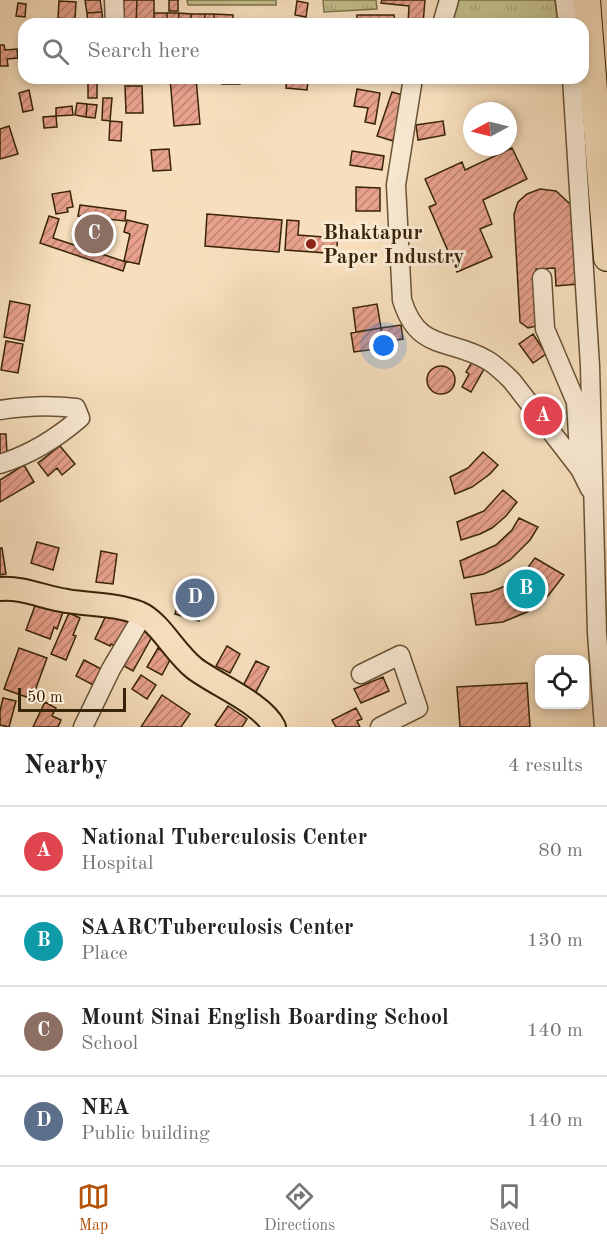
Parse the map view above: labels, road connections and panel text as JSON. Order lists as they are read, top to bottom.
{
  "places": ["Bhaktapur Paper Industry"],
  "scale_bar": "50 m",
  "north": "left",
  "page": {
    "search": "Search here",
    "pins": [
      "C",
      "A",
      "B",
      "D"
    ],
    "scale": "50 m",
    "heading": ["Nearby", "4 results"],
    "list": [
      {
        "mark": "A",
        "name": "National Tuberculosis Center",
        "note": "Hospital",
        "value": "80 m"
      },
      {
        "mark": "B",
        "name": "SAARCTuberculosis Center",
        "note": "Place",
        "value": "130 m"
      },
      {
        "mark": "C",
        "name": "Mount Sinai English Boarding School",
        "note": "School",
        "value": "140 m"
      },
      {
        "mark": "D",
        "name": "NEA",
        "note": "Public building",
        "value": "140 m"
      }
    ],
    "nav": ["Map", "Directions", "Saved"]
  }
}
